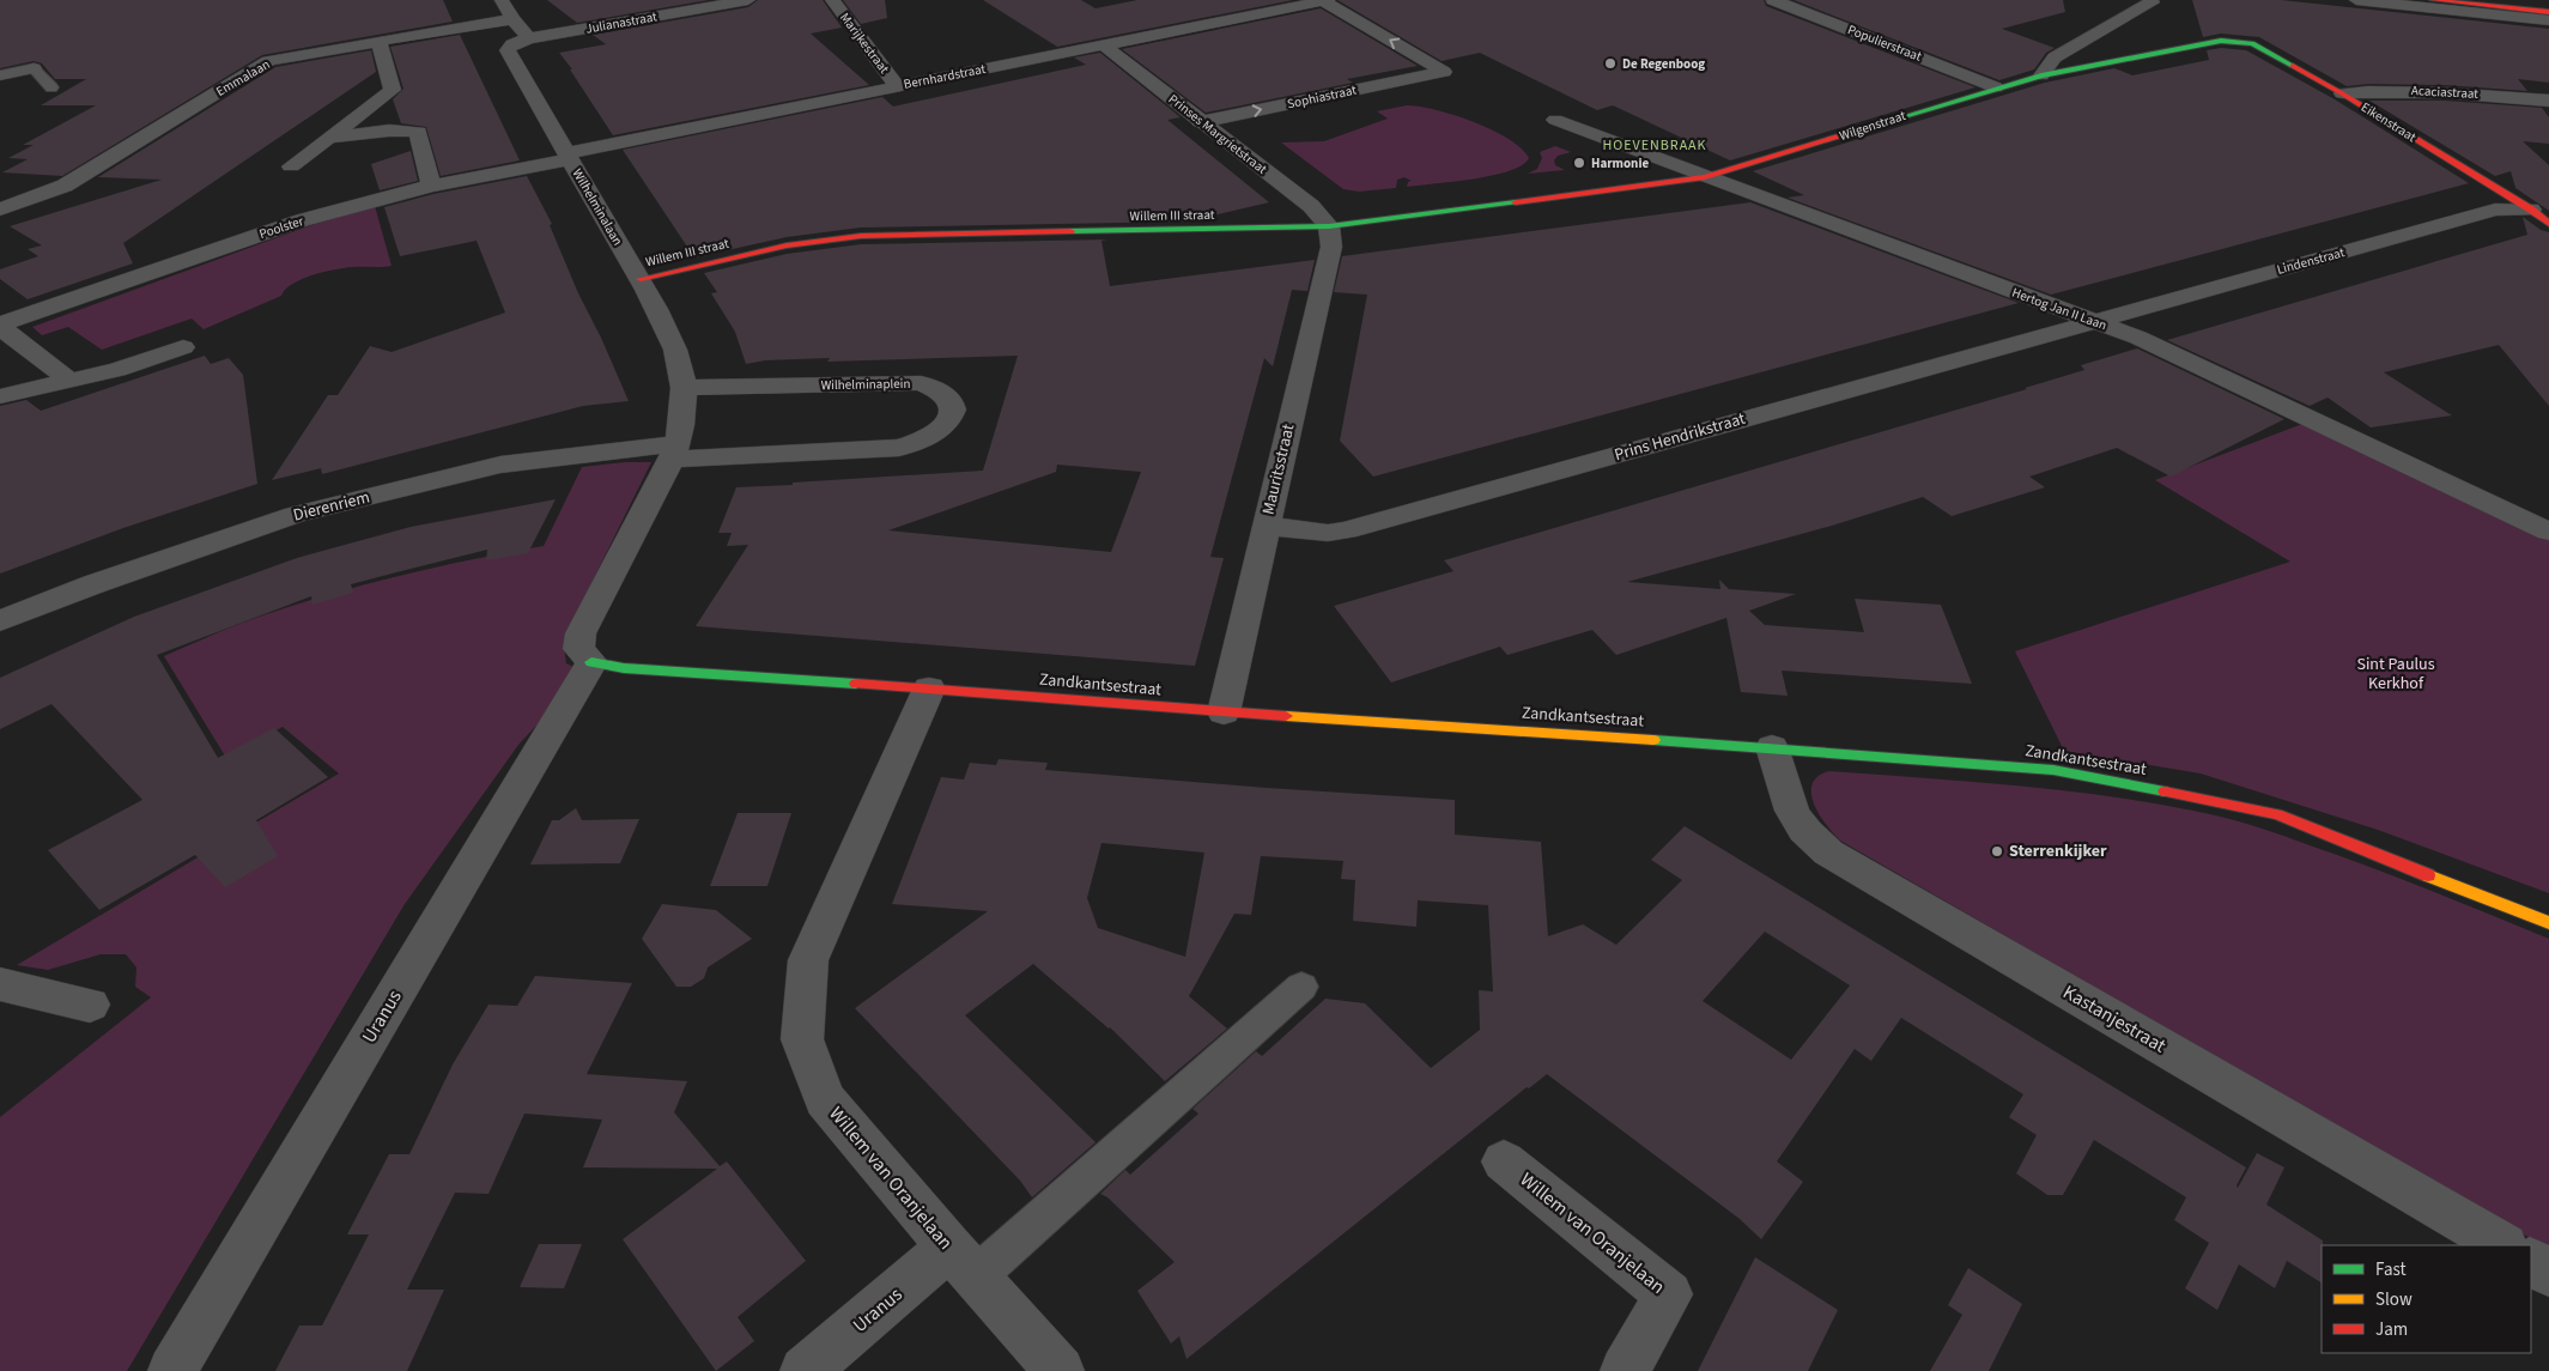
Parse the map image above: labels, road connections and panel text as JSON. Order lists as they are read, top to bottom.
{
  "streets": {
    "street": [
      "Julianastraat",
      "Marijkestraat",
      "Populierstraat",
      "Bernhardstraat",
      "Emmalaan",
      "Acaciastraat",
      "Sophiastraat",
      "Eikenstraat",
      "Wilgenstraat",
      "Prinses Margrietstraat",
      "Wilhelminalaan",
      "Willem III straat",
      "Poolster",
      "Lindenstraat",
      "Hertog Jan II Laan",
      "Wilhelminaplein",
      "Prins Hendrikstraat",
      "Mauritsstraat",
      "Dierenriem",
      "Zandkantsestraat",
      "Uranus",
      "Kastanjestraat",
      "Willem van Oranjelaan"
    ]
  },
  "crossings": [
    ["Julianastraat", "Wilhelminalaan"],
    ["Marijkestraat", "Bernhardstraat"],
    ["Populierstraat", "Wilgenstraat"],
    ["Bernhardstraat", "Sophiastraat"],
    ["Bernhardstraat", "Prinses Margrietstraat"],
    ["Bernhardstraat", "Wilhelminalaan"],
    ["Bernhardstraat", "Poolster"],
    ["Acaciastraat", "Eikenstraat"],
    ["Sophiastraat", "Prinses Margrietstraat"],
    ["Eikenstraat", "Wilgenstraat"],
    ["Eikenstraat", "Lindenstraat"],
    ["Wilgenstraat", "Willem III straat"],
    ["Wilgenstraat", "Hertog Jan II Laan"],
    ["Prinses Margrietstraat", "Willem III straat"],
    ["Prinses Margrietstraat", "Mauritsstraat"],
    ["Wilhelminalaan", "Willem III straat"],
    ["Wilhelminalaan", "Poolster"],
    ["Wilhelminalaan", "Wilhelminaplein"],
    ["Wilhelminalaan", "Dierenriem"],
    ["Wilhelminalaan", "Zandkantsestraat"],
    ["Wilhelminalaan", "Uranus"],
    ["Willem III straat", "Hertog Jan II Laan"],
    ["Willem III straat", "Mauritsstraat"],
    ["Lindenstraat", "Hertog Jan II Laan"],
    ["Lindenstraat", "Prins Hendrikstraat"],
    ["Hertog Jan II Laan", "Prins Hendrikstraat"],
    ["Wilhelminaplein", "Dierenriem"],
    ["Prins Hendrikstraat", "Mauritsstraat"],
    ["Mauritsstraat", "Zandkantsestraat"],
    ["Zandkantsestraat", "Uranus"],
    ["Zandkantsestraat", "Kastanjestraat"],
    ["Zandkantsestraat", "Willem van Oranjelaan"],
    ["Uranus", "Willem van Oranjelaan"]
  ],
  "districts": ["HOEVENBRAAK"],
  "parks": ["Sint Paulus Kerkhof"],
  "places": ["De Regenboog", "Harmonie", "Sterrenkijker"],
  "legend": ["Fast", "Slow", "Jam"]
}
